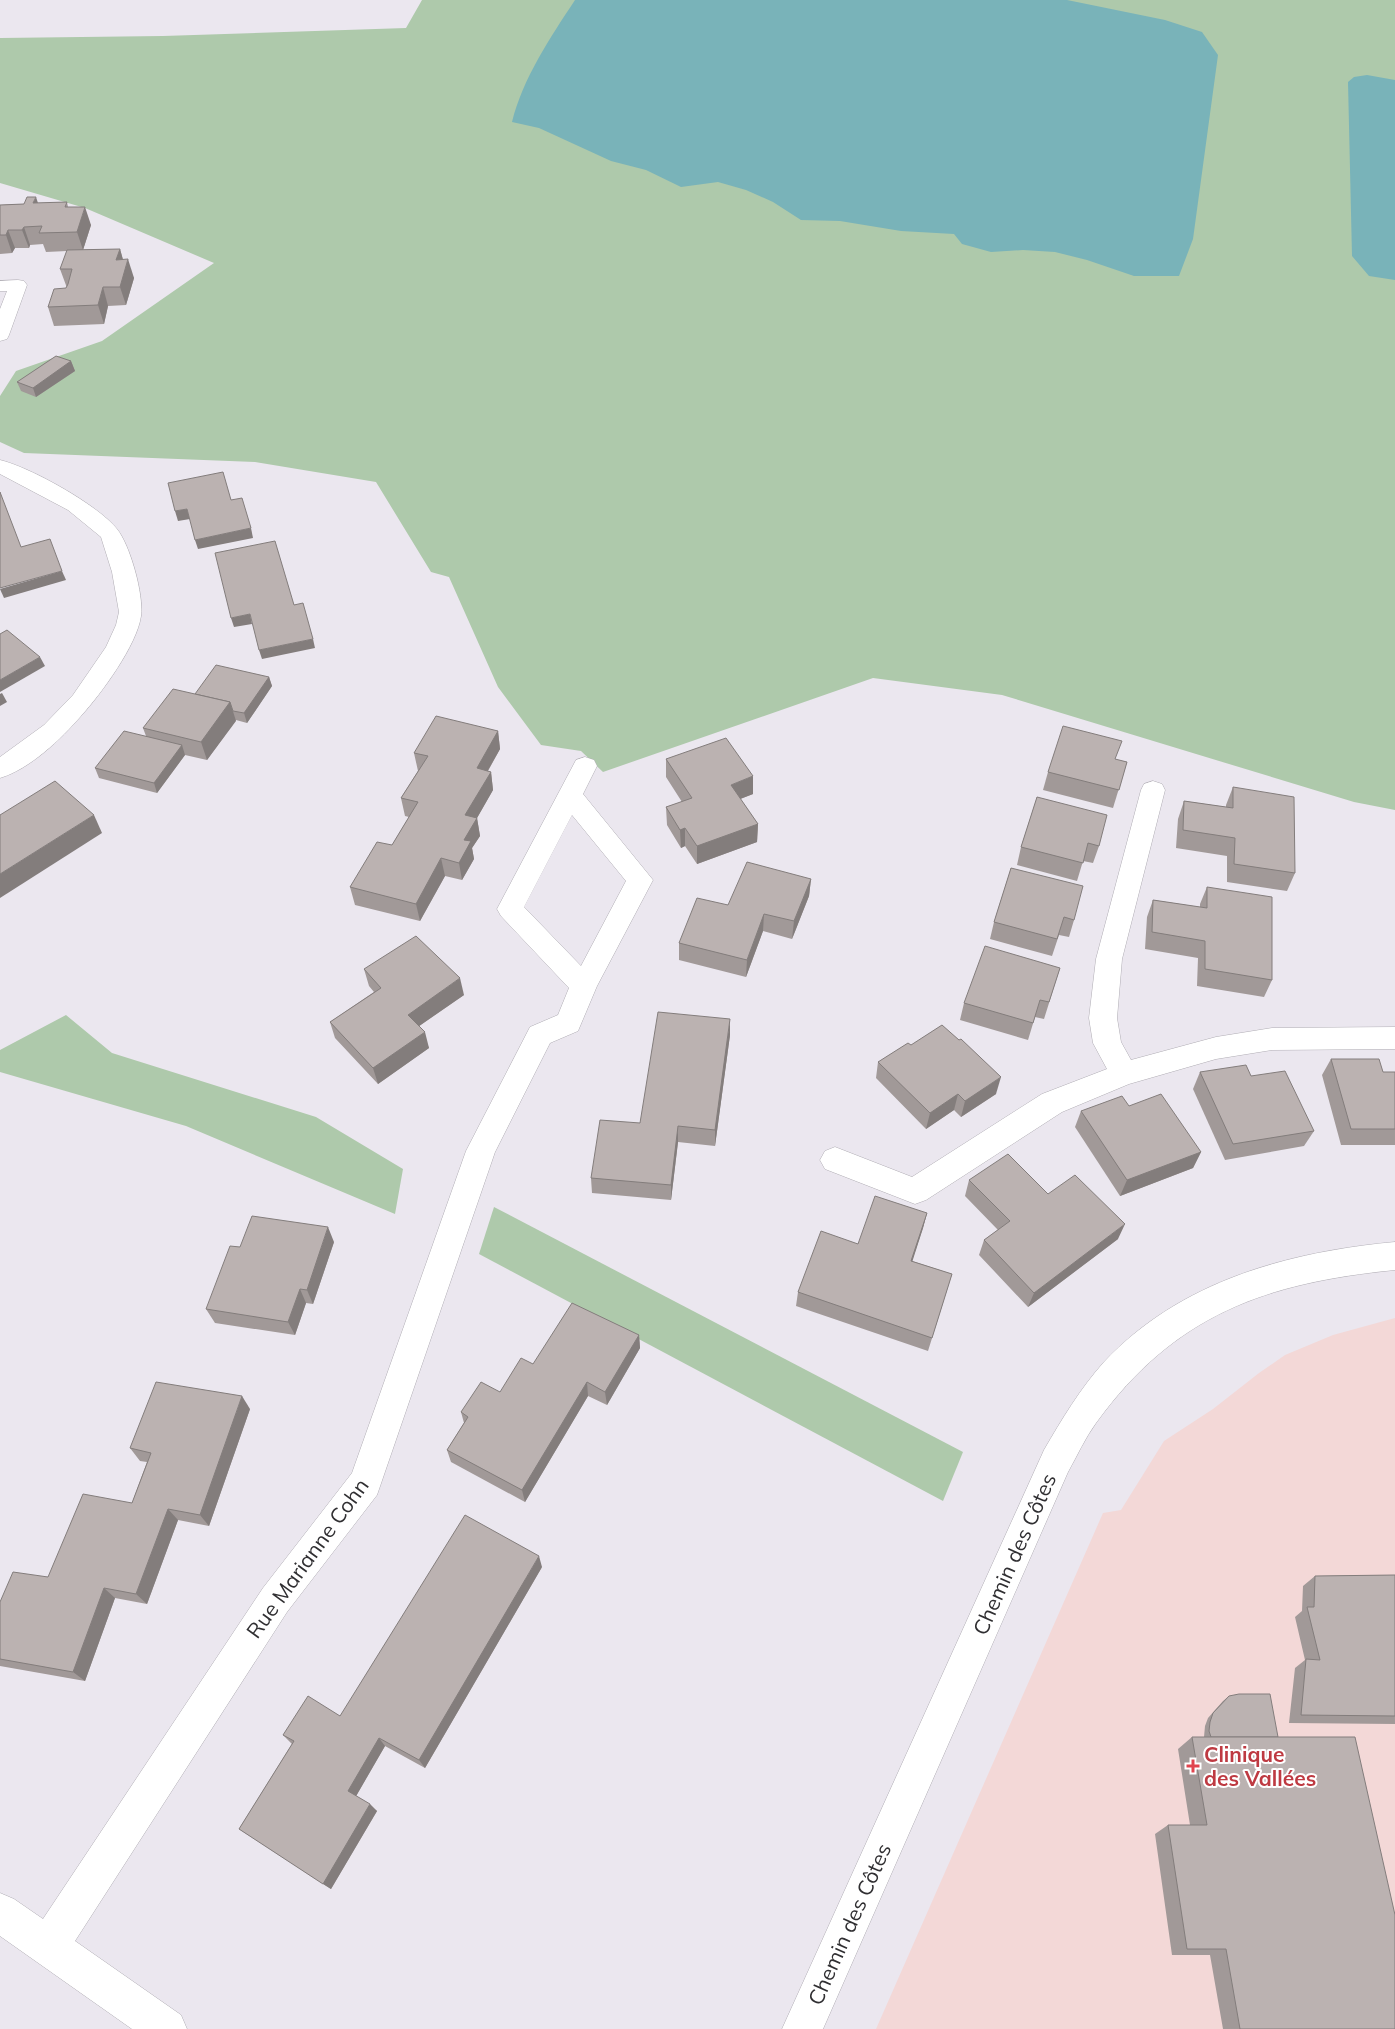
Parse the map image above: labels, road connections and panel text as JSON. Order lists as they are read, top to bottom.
{
  "streets": {
    "street": ["Chemin des Côtes", "Rue Marianne Cohn"]
  },
  "places": {
    "health": ["Clinique des Vallées"]
  }
}
